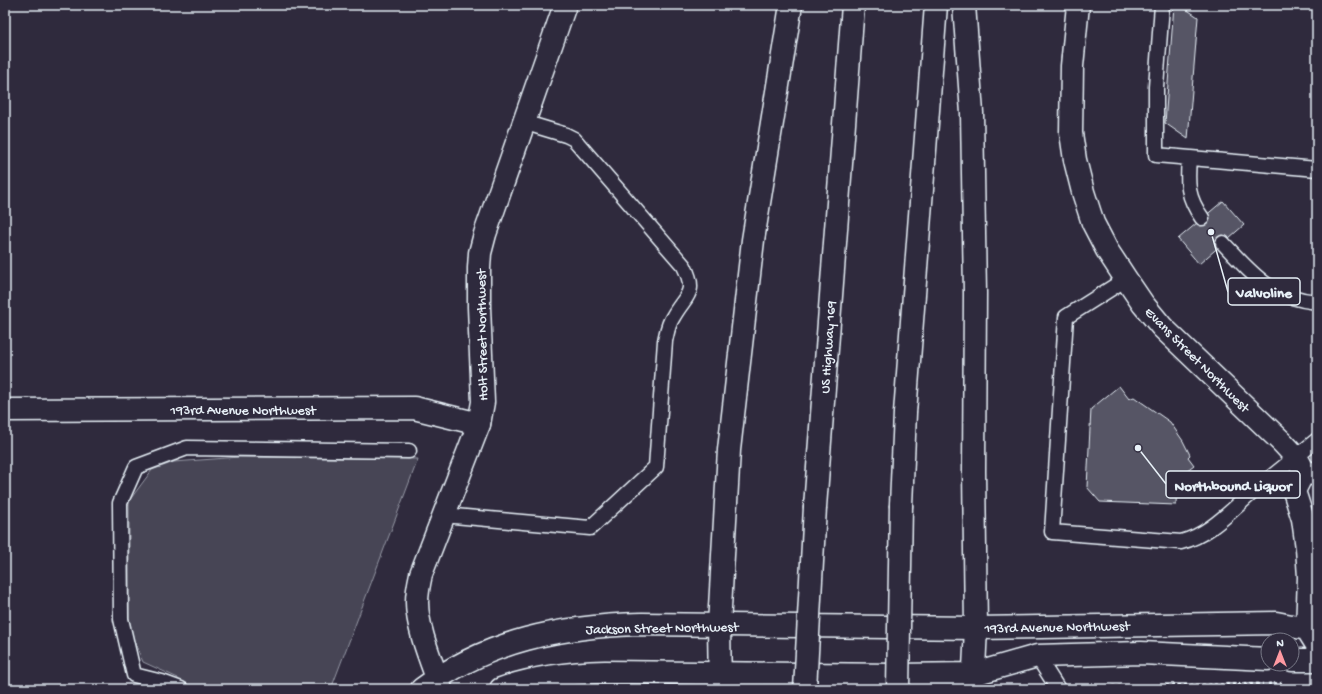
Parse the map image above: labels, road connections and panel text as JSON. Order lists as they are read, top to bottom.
{
  "streets": {
    "main road": [
      "Holt Street Northwest",
      "US Highway 169",
      "Evans Street Northwest",
      "193rd Avenue Northwest",
      "Jackson Street Northwest"
    ]
  },
  "crossings": [
    ["Holt Street Northwest", "193rd Avenue Northwest"],
    ["Holt Street Northwest", "Jackson Street Northwest"],
    ["US Highway 169", "193rd Avenue Northwest"],
    ["193rd Avenue Northwest", "Jackson Street Northwest"]
  ],
  "places": ["Valvoline", "Northbound Liquor"],
  "north": "top"
}
